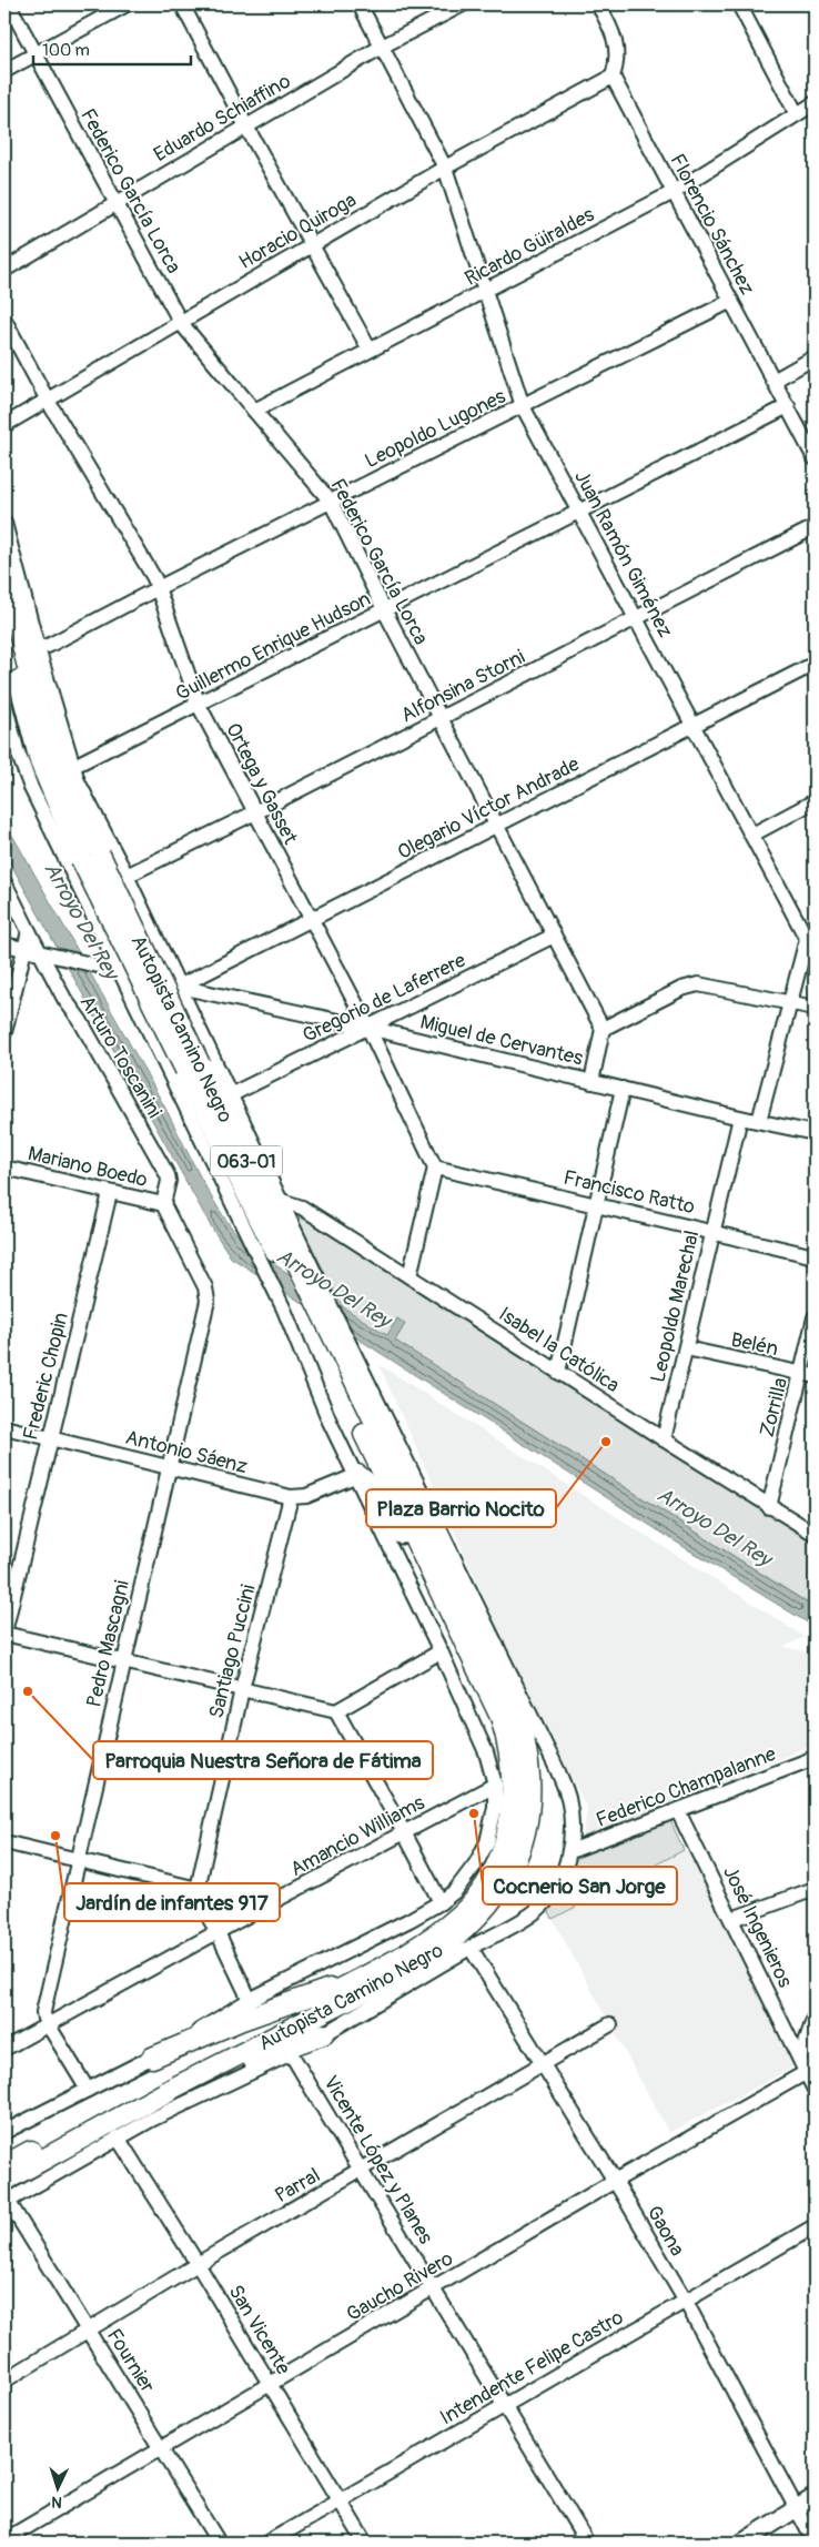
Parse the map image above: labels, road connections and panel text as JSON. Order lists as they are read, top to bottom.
{
  "streets": {
    "highway": ["Autopista Camino Negro", "063-01"],
    "street": [
      "Eduardo Schiaffino",
      "Federico García Lorca",
      "Florencio Sánchez",
      "Horacio Quiroga",
      "Ricardo Güiraldes",
      "Leopoldo Lugones",
      "Juan Ramón Giménez",
      "Guillermo Enrique Hudson",
      "Alfonsina Storni",
      "Ortega y Gasset",
      "Olegario Víctor Andrade",
      "Gregorio de Laferrere",
      "Miguel de Cervantes",
      "Arturo Toscanini",
      "Mariano Boedo",
      "Francisco Ratto",
      "Leopoldo Marechal",
      "Belén",
      "Isabel la Católica",
      "Frederic Chopin",
      "Zorrilla",
      "Antonio Sáenz",
      "Pedro Mascagni",
      "Santiago Puccini",
      "Federico Champalanne",
      "Amancio Williams",
      "José Ingenieros",
      "Vicente López y Planes",
      "Parral",
      "Gaona",
      "Gaucho Rivero",
      "San Vicente",
      "Fournier",
      "Intendente Felipe Castro"
    ]
  },
  "crossings": [
    ["Eduardo Schiaffino", "Federico García Lorca"],
    ["Eduardo Schiaffino", "Juan Ramón Giménez"],
    ["Federico García Lorca", "Horacio Quiroga"],
    ["Federico García Lorca", "Ricardo Güiraldes"],
    ["Federico García Lorca", "Leopoldo Lugones"],
    ["Federico García Lorca", "Guillermo Enrique Hudson"],
    ["Federico García Lorca", "Alfonsina Storni"],
    ["Federico García Lorca", "Olegario Víctor Andrade"],
    ["Federico García Lorca", "Gregorio de Laferrere"],
    ["Florencio Sánchez", "Horacio Quiroga"],
    ["Florencio Sánchez", "Ricardo Güiraldes"],
    ["Florencio Sánchez", "Leopoldo Lugones"],
    ["Florencio Sánchez", "Guillermo Enrique Hudson"],
    ["Horacio Quiroga", "Juan Ramón Giménez"],
    ["Horacio Quiroga", "Ortega y Gasset"],
    ["Ricardo Güiraldes", "Juan Ramón Giménez"],
    ["Leopoldo Lugones", "Juan Ramón Giménez"],
    ["Leopoldo Lugones", "Ortega y Gasset"],
    ["Juan Ramón Giménez", "Guillermo Enrique Hudson"],
    ["Juan Ramón Giménez", "Alfonsina Storni"],
    ["Juan Ramón Giménez", "Olegario Víctor Andrade"],
    ["Juan Ramón Giménez", "Miguel de Cervantes"],
    ["Guillermo Enrique Hudson", "Ortega y Gasset"],
    ["Alfonsina Storni", "Ortega y Gasset"],
    ["Ortega y Gasset", "Olegario Víctor Andrade"],
    ["Ortega y Gasset", "Gregorio de Laferrere"],
    ["Ortega y Gasset", "Miguel de Cervantes"],
    ["Ortega y Gasset", "Francisco Ratto"],
    ["Olegario Víctor Andrade", "Miguel de Cervantes"],
    ["Gregorio de Laferrere", "Miguel de Cervantes"],
    ["Miguel de Cervantes", "Arturo Toscanini"],
    ["Miguel de Cervantes", "Leopoldo Marechal"],
    ["Arturo Toscanini", "Mariano Boedo"],
    ["Arturo Toscanini", "Pedro Mascagni"],
    ["Mariano Boedo", "Frederic Chopin"],
    ["Mariano Boedo", "Pedro Mascagni"],
    ["Francisco Ratto", "Leopoldo Marechal"],
    ["Leopoldo Marechal", "Belén"],
    ["Leopoldo Marechal", "Isabel la Católica"],
    ["Belén", "Zorrilla"],
    ["Isabel la Católica", "Zorrilla"],
    ["Frederic Chopin", "Antonio Sáenz"],
    ["Antonio Sáenz", "Pedro Mascagni"],
    ["Antonio Sáenz", "Santiago Puccini"],
    ["Pedro Mascagni", "Amancio Williams"],
    ["Federico Champalanne", "José Ingenieros"],
    ["José Ingenieros", "Gaucho Rivero"],
    ["Vicente López y Planes", "Parral"],
    ["Vicente López y Planes", "Gaucho Rivero"],
    ["Vicente López y Planes", "Intendente Felipe Castro"],
    ["Parral", "Gaona"],
    ["Parral", "San Vicente"],
    ["Parral", "Fournier"],
    ["Gaona", "Gaucho Rivero"],
    ["Gaona", "Intendente Felipe Castro"],
    ["Gaucho Rivero", "San Vicente"],
    ["Gaucho Rivero", "Fournier"],
    ["San Vicente", "Intendente Felipe Castro"]
  ],
  "water": ["Arroyo Del Rey"],
  "places": [
    "Plaza Barrio Nocito",
    "Parroquia Nuestra Señora de Fátima",
    "Cocnerio San Jorge",
    "Jardín de infantes 917"
  ],
  "scale_bar": "100 m",
  "north": "bottom"
}
